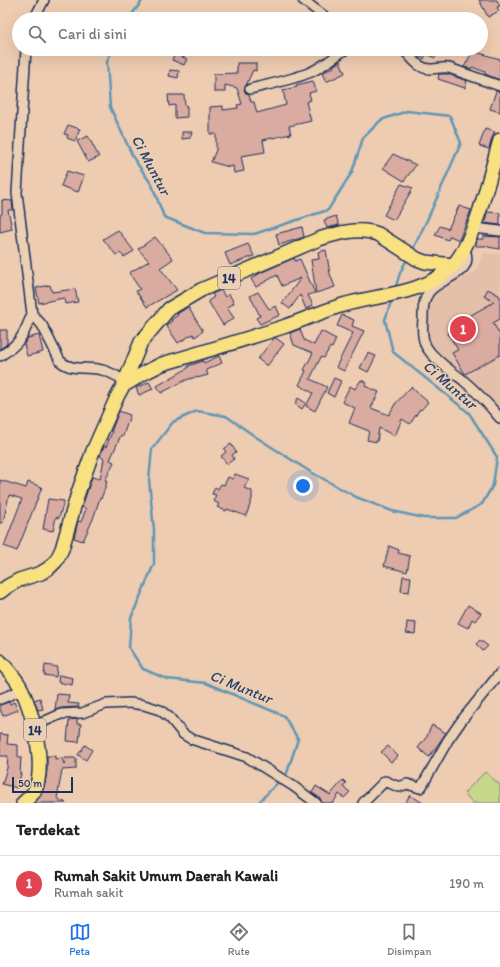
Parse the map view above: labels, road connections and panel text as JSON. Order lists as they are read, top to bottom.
{
  "streets": {
    "highway": ["14"]
  },
  "water": ["Ci Muntur"],
  "scale_bar": "50 m",
  "page": {
    "search": "Cari di sini",
    "pins": "1",
    "scale": "50 m",
    "heading": "Terdekat",
    "list": [
      {
        "mark": "1",
        "name": "Rumah Sakit Umum Daerah Kawali",
        "note": "Rumah sakit",
        "value": "190 m"
      }
    ],
    "nav": ["Peta", "Rute", "Disimpan"]
  }
}
